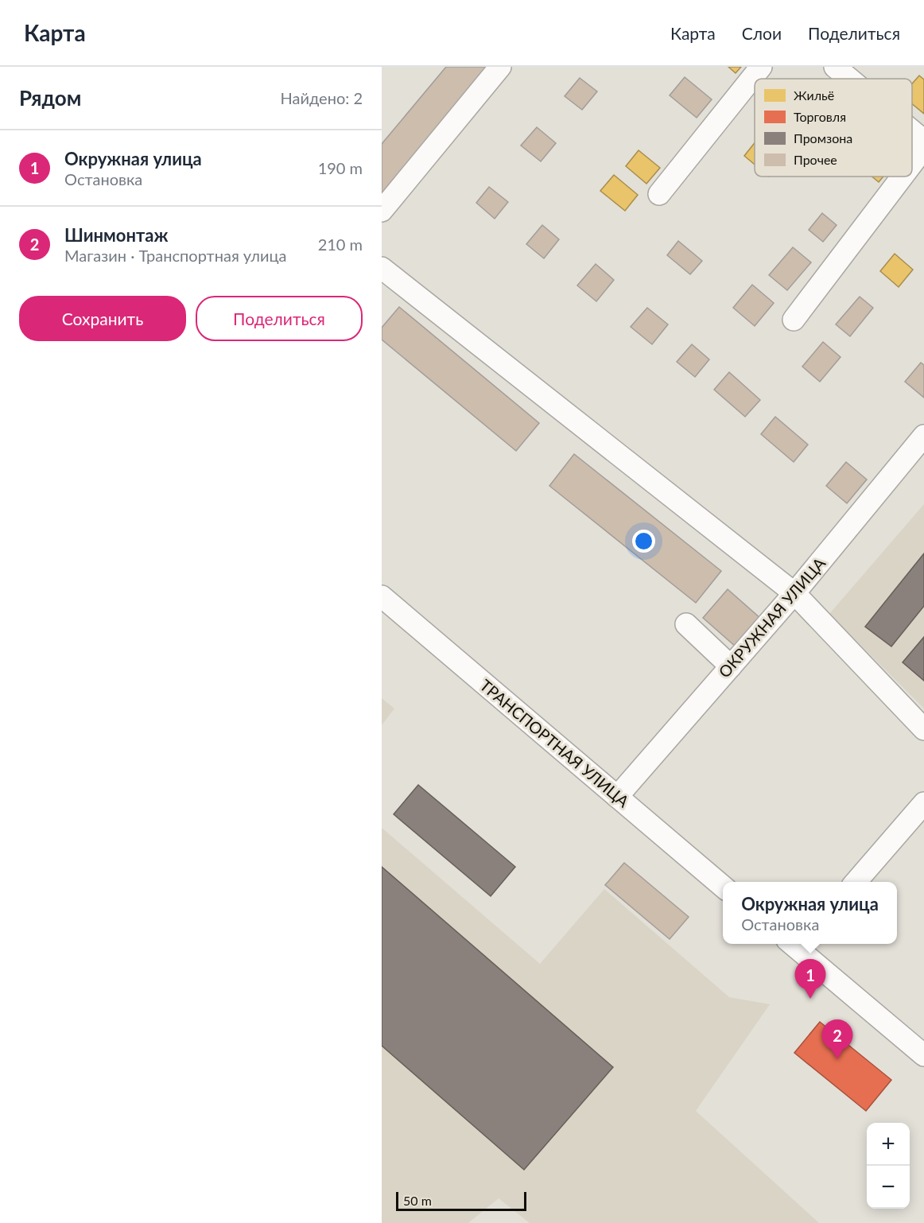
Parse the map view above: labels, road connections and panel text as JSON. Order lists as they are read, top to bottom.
{
  "streets": {
    "street": ["ОКРУЖНАЯ УЛИЦА", "ТРАНСПОРТНАЯ УЛИЦА"]
  },
  "crossings": [
    ["ОКРУЖНАЯ УЛИЦА", "ТРАНСПОРТНАЯ УЛИЦА"]
  ],
  "legend": [
    "Жильё",
    "Торговля",
    "Промзона",
    "Прочее"
  ],
  "scale_bar": "50 m",
  "page": {
    "header": "Карта",
    "nav": ["Карта", "Слои", "Поделиться"],
    "heading": ["Рядом", "Найдено: 2"],
    "list": [
      {
        "mark": "1",
        "name": "Окружная улица",
        "note": "Остановка",
        "value": "190 m"
      },
      {
        "mark": "2",
        "name": "Шинмонтаж",
        "note": "Магазин · Транспортная улица",
        "value": "210 m"
      }
    ],
    "buttons": ["Сохранить", "Поделиться"],
    "popup": ["Окружная улица", "Остановка"],
    "pins": ["1", "2"],
    "map_buttons": ["+", "−"],
    "scale": "50 m"
  }
}
